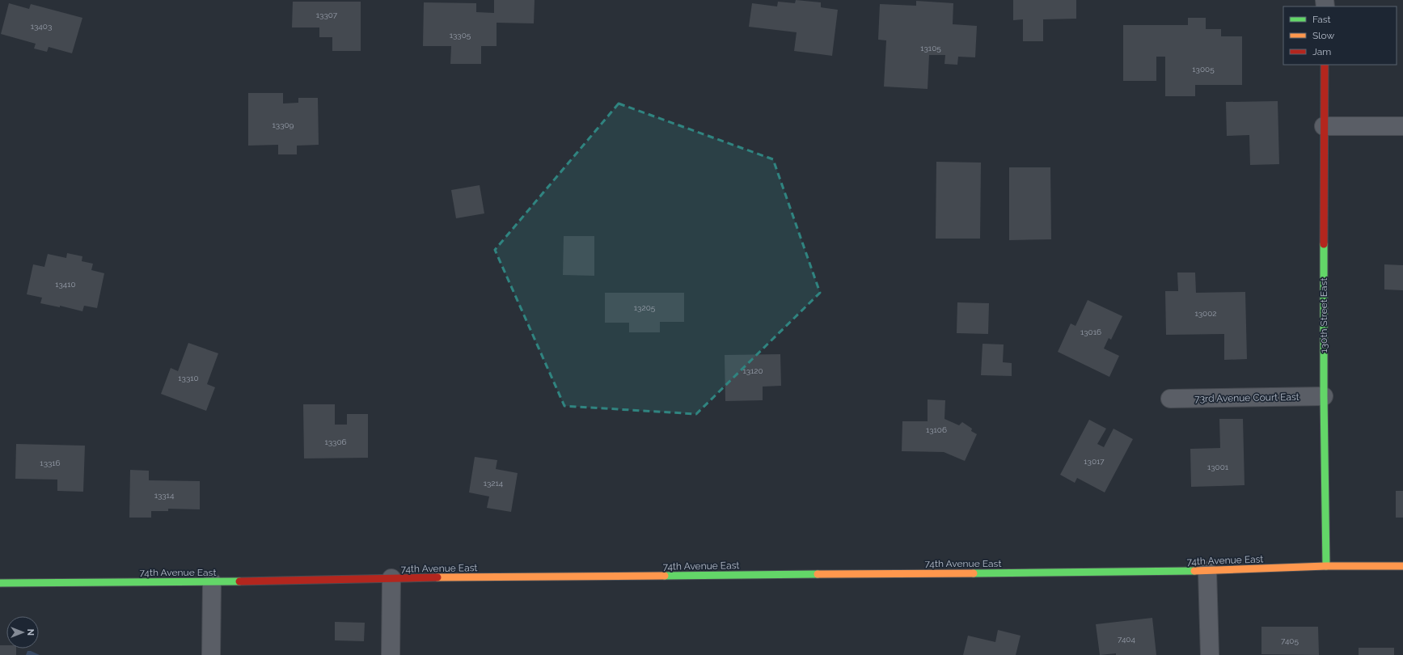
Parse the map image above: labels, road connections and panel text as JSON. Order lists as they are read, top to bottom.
{
  "streets": {
    "street": ["130th Street East", "73rd Avenue Court East", "74th Avenue East"]
  },
  "crossings": [
    ["130th Street East", "73rd Avenue Court East"],
    ["130th Street East", "74th Avenue East"]
  ],
  "house_numbers": [
    "13307",
    "13403",
    "13305",
    "13105",
    "13005",
    "13309",
    "13410",
    "13205",
    "13002",
    "13016",
    "13120",
    "13310",
    "13106",
    "13306",
    "13017",
    "13316",
    "13001",
    "13214",
    "13314",
    "7404",
    "7405"
  ],
  "legend": ["Fast", "Slow", "Jam"],
  "north": "right"
}
